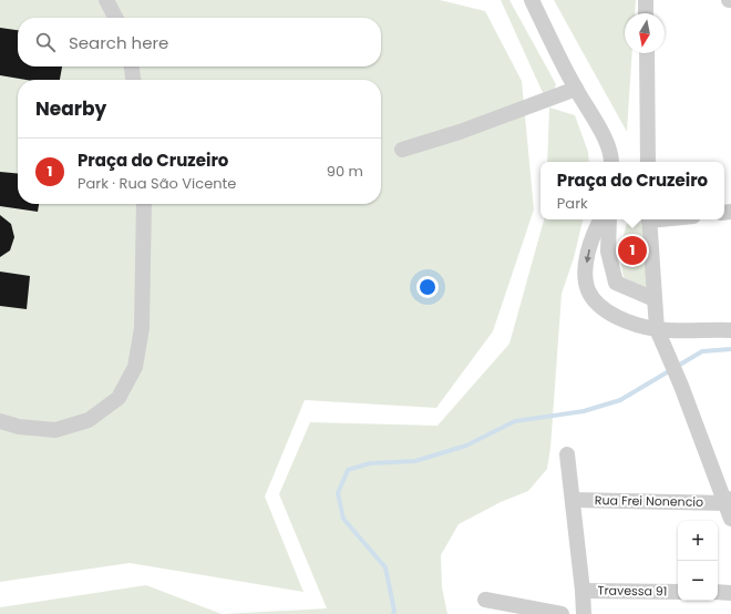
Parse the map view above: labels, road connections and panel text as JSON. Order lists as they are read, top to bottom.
{
  "streets": {
    "street": ["Rua Frei Nonencio", "Travessa 91"]
  },
  "north": "bottom",
  "page": {
    "search": "Search here",
    "heading": "Nearby",
    "list": [
      {
        "mark": "1",
        "name": "Praça do Cruzeiro",
        "note": "Park · Rua São Vicente",
        "value": "90 m"
      }
    ],
    "popup": ["Praça do Cruzeiro", "Park"],
    "pins": "1",
    "map_buttons": ["+", "−"]
  }
}
